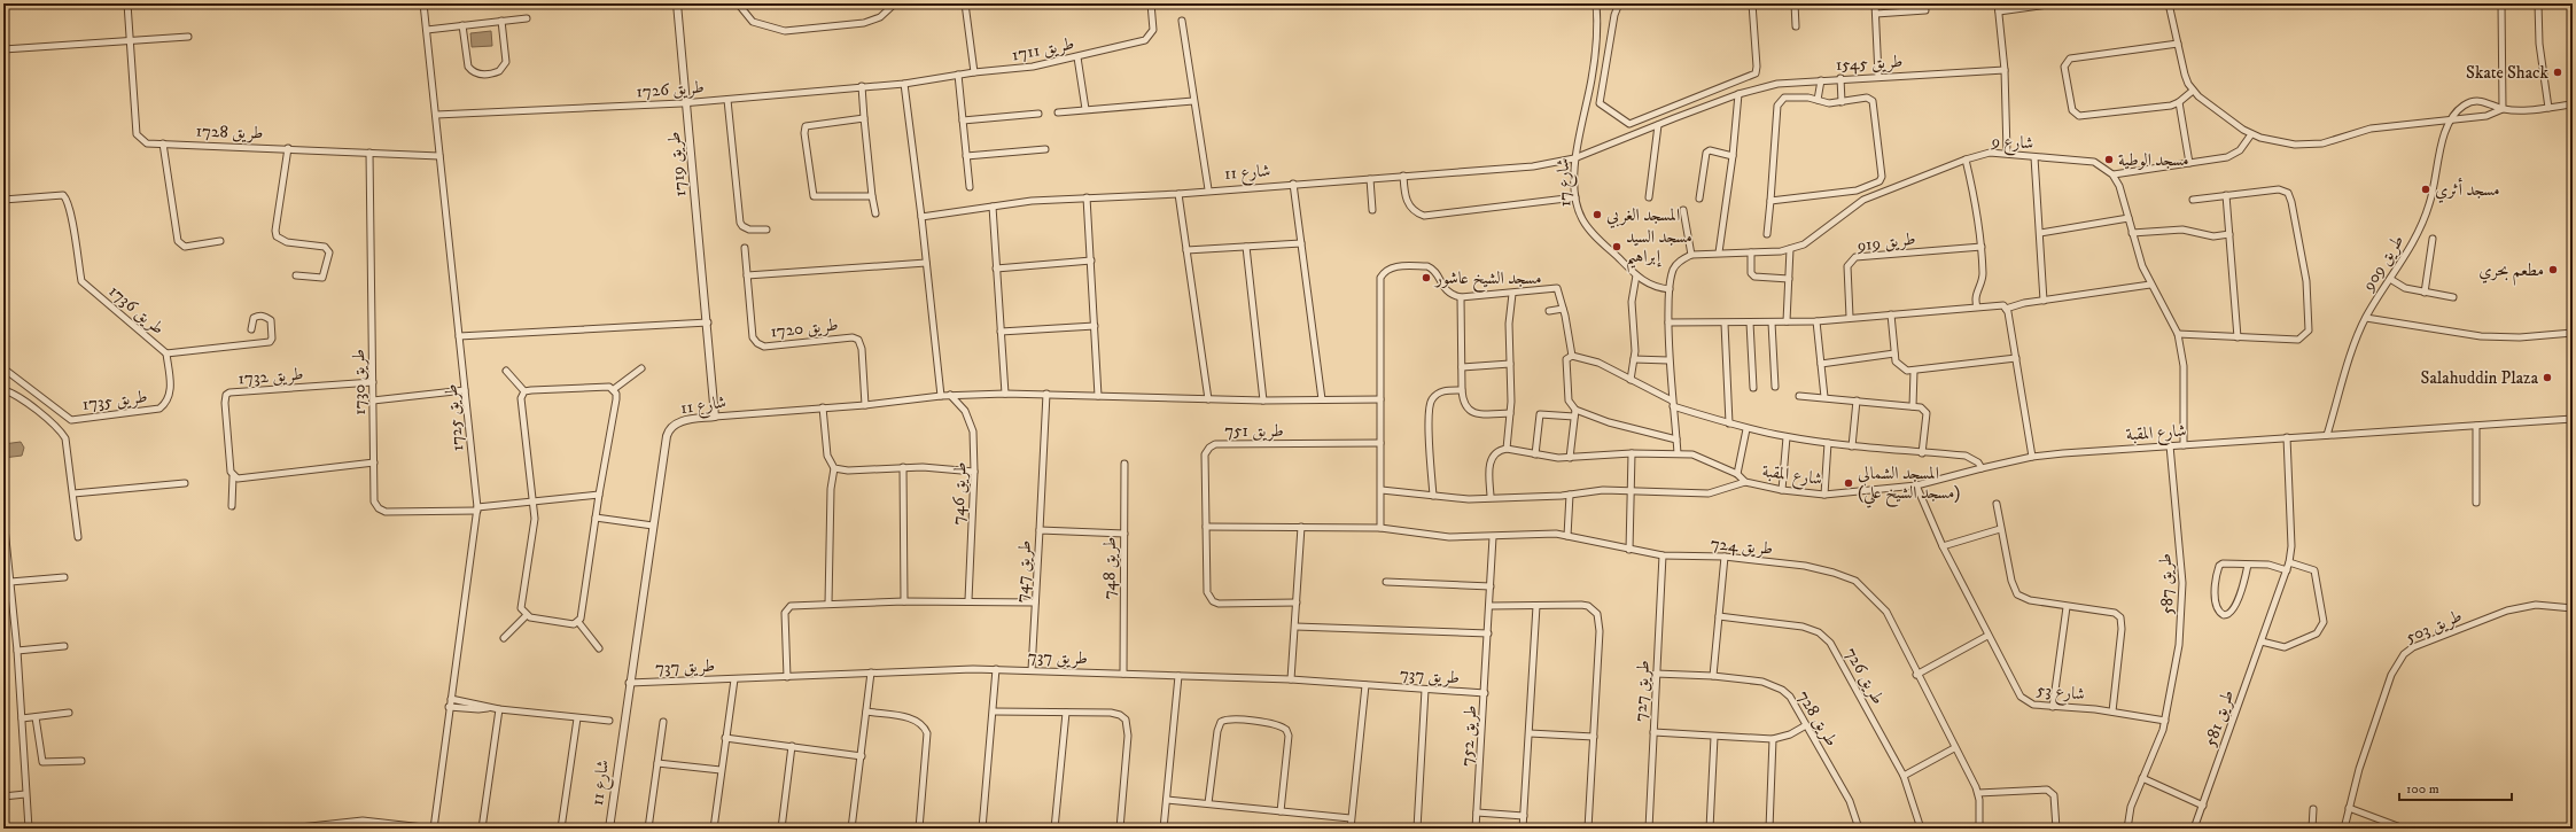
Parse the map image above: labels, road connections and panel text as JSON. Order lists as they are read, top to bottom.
{
  "streets": {
    "street": [
      "طريق 1711",
      "طريق 1545",
      "طريق 1726",
      "طريق 1728",
      "شارع 9",
      "طريق 1719",
      "شارع 11",
      "شارع 17",
      "طريق 919",
      "طريق 909",
      "طريق 1736",
      "طريق 1720",
      "طريق 1732",
      "طريق 1730",
      "طريق 1735",
      "طريق 1725",
      "طريق 751",
      "شارع المقبة",
      "طريق 746",
      "طريق 724",
      "طريق 748",
      "طريق 747",
      "طريق 587",
      "طريق 503",
      "طريق 737",
      "طريق 726",
      "طريق 727",
      "شارع 53",
      "طريق 728",
      "طريق 581",
      "طريق 752"
    ]
  },
  "crossings": [
    ["طريق 1711", "طريق 1726"],
    ["طريق 1545", "شارع 11"],
    ["طريق 1545", "شارع 17"],
    ["طريق 1726", "طريق 1719"],
    ["طريق 1726", "طريق 1725"],
    ["طريق 1728", "طريق 1730"],
    ["طريق 1728", "طريق 1725"],
    ["طريق 1719", "شارع 11"],
    ["شارع 11", "شارع 17"],
    ["شارع 11", "طريق 1720"],
    ["شارع 11", "طريق 746"],
    ["شارع 11", "طريق 737"],
    ["طريق 909", "شارع المقبة"],
    ["طريق 1736", "طريق 1735"],
    ["طريق 1732", "طريق 1730"],
    ["طريق 1730", "طريق 1725"],
    ["شارع المقبة", "طريق 587"],
    ["شارع المقبة", "شارع 53"],
    ["شارع المقبة", "طريق 581"],
    ["طريق 724", "طريق 727"],
    ["طريق 724", "طريق 752"],
    ["طريق 748", "طريق 747"],
    ["طريق 748", "طريق 737"],
    ["طريق 747", "طريق 737"],
    ["طريق 587", "شارع 53"],
    ["طريق 737", "طريق 752"],
    ["طريق 727", "طريق 728"]
  ],
  "places": [
    "Skate Shack",
    "مسجد الوطية",
    "مسجد أثري",
    "المسجد الغربي",
    "مسجد السيد إبراهيم",
    "مطعم بحري",
    "مسجد الشيخ عاشور",
    "Salahuddin Plaza",
    "المسجد الشمالي (مسجد الشيخ علي)"
  ],
  "scale_bar": "100 m"
}
